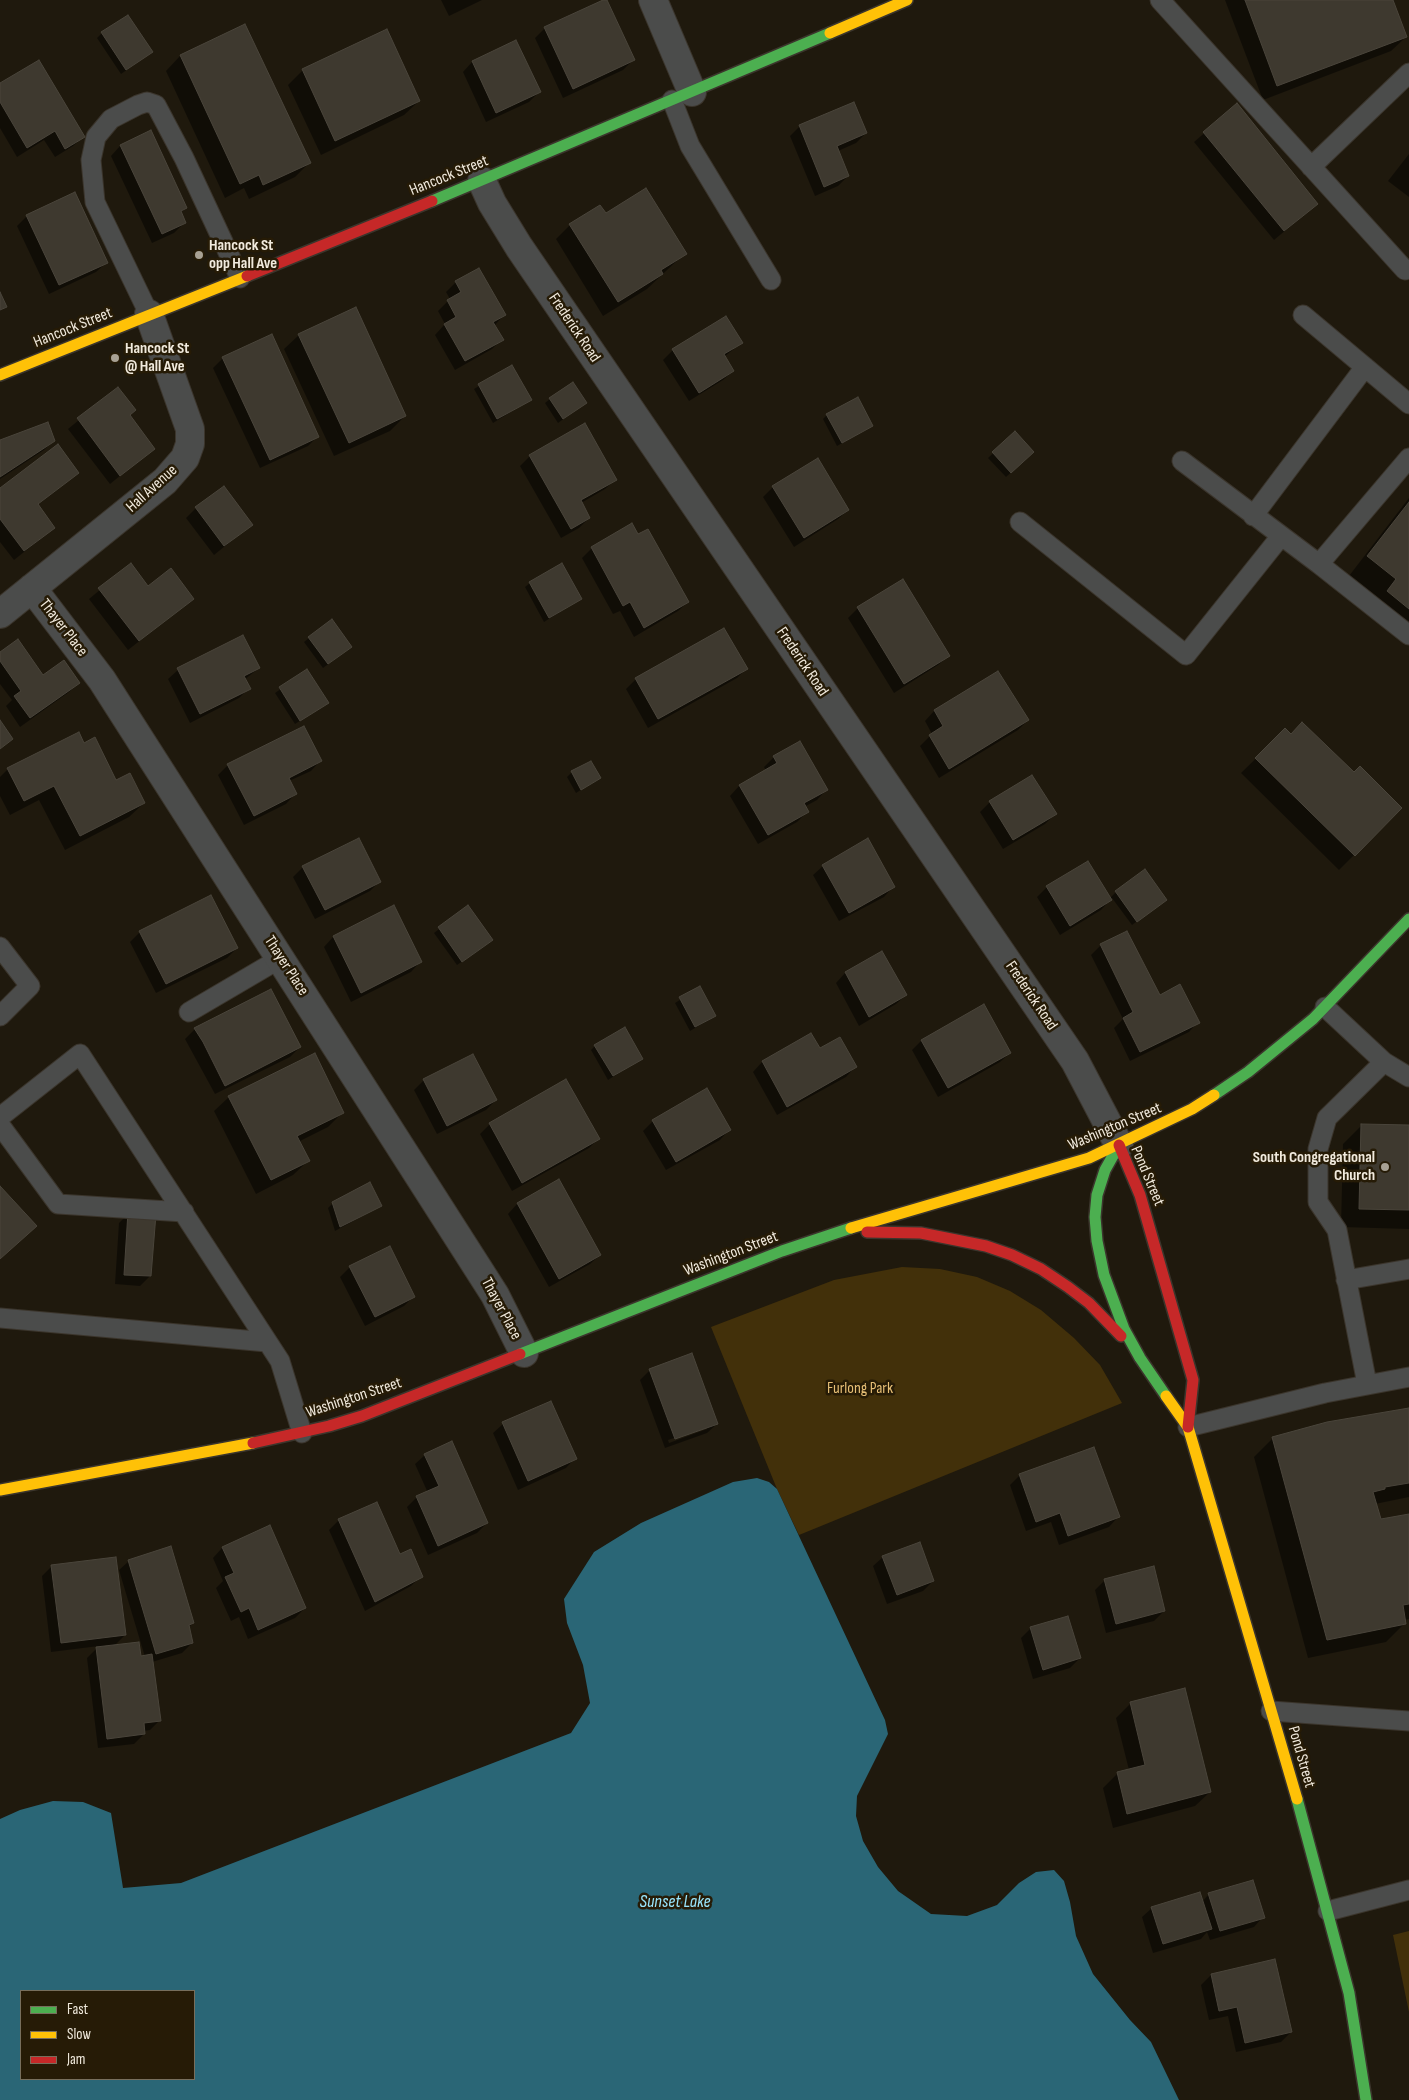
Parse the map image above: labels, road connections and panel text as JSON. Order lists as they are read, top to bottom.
{
  "streets": {
    "main road": ["Hancock Street", "Washington Street", "Pond Street"],
    "street": ["Frederick Road", "Hall Avenue", "Thayer Place"]
  },
  "crossings": [
    ["Hancock Street", "Frederick Road"],
    ["Hancock Street", "Hall Avenue"],
    ["Frederick Road", "Washington Street"],
    ["Frederick Road", "Pond Street"],
    ["Hall Avenue", "Thayer Place"],
    ["Thayer Place", "Washington Street"],
    ["Washington Street", "Pond Street"]
  ],
  "water": ["Sunset Lake"],
  "parks": ["Furlong Park"],
  "places": ["Hancock St opp Hall Ave", "Hancock St @ Hall Ave", "South Congregational Church"],
  "legend": ["Fast", "Slow", "Jam"]
}
